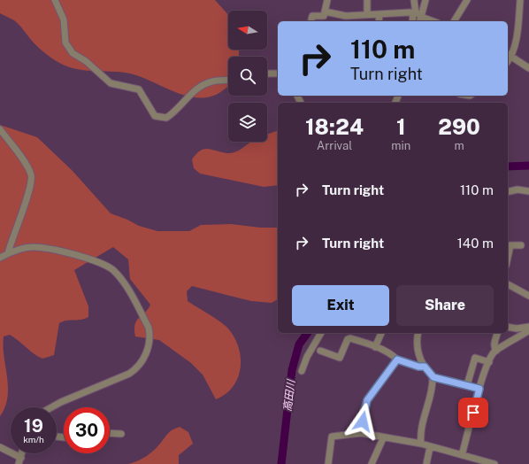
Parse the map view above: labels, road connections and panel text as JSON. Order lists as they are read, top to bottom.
{
  "water": ["高田川"],
  "north": "left",
  "page": {
    "turn": ["110 m", "Turn right"],
    "eta": [
      "18:24",
      "Arrival",
      "1",
      "min",
      "290",
      "m"
    ],
    "list": [
      {
        "name": "Turn right",
        "value": "110 m"
      },
      {
        "name": "Turn right",
        "value": "140 m"
      }
    ],
    "buttons": ["Exit", "Share"],
    "speed": "19 km/h",
    "limit": "30"
  }
}
